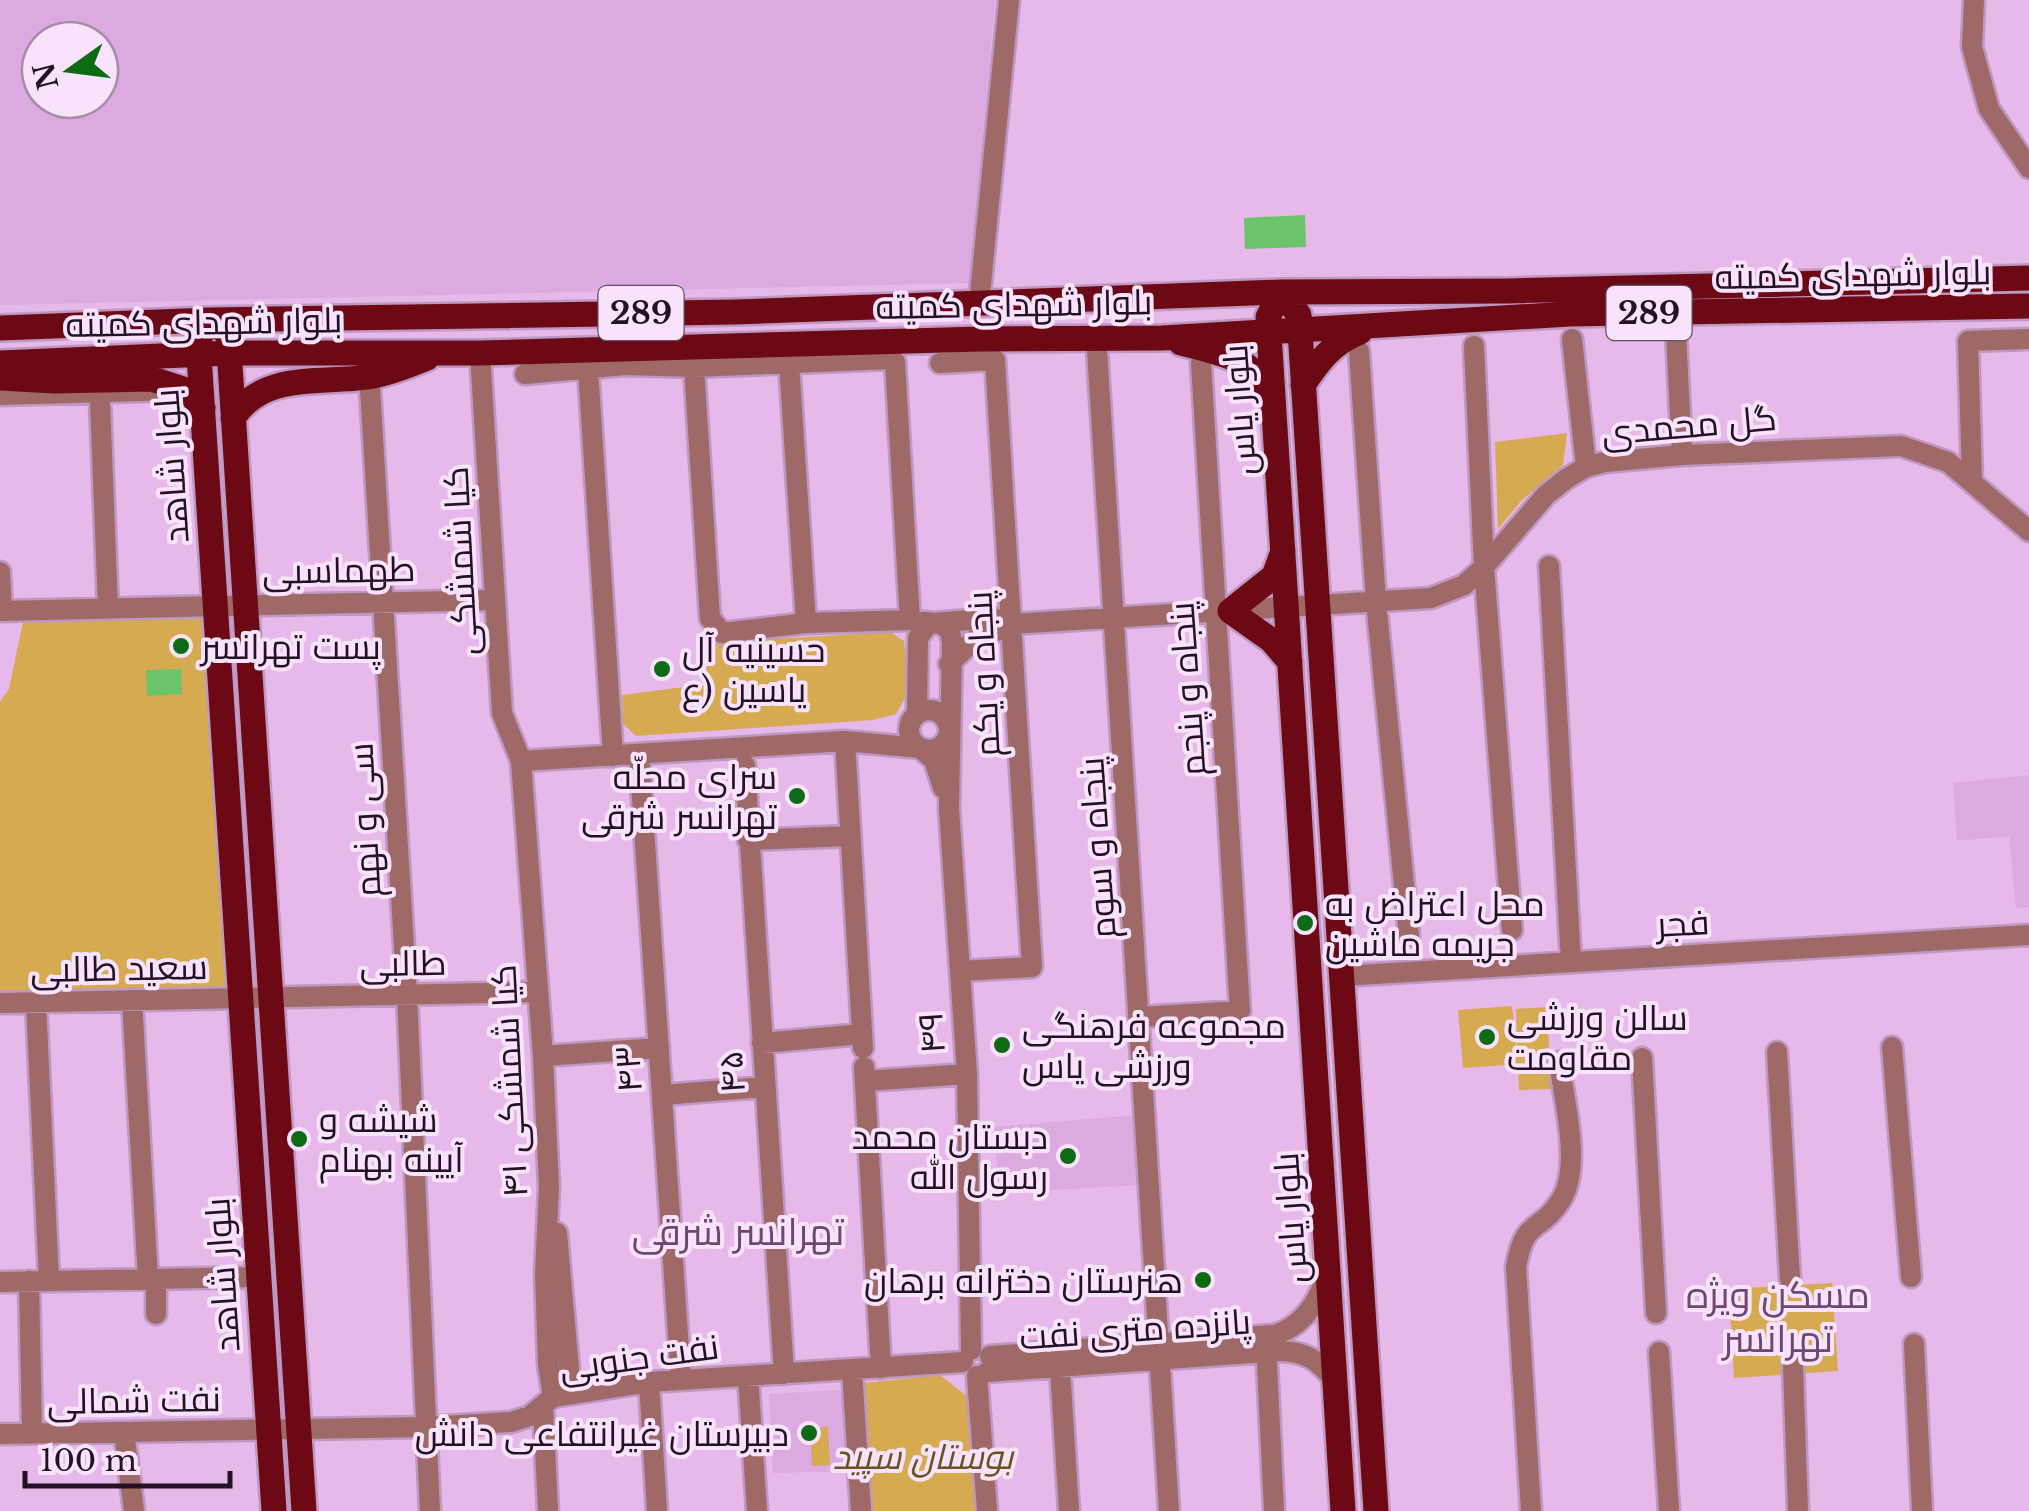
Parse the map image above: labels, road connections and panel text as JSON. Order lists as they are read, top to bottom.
{
  "streets": {
    "main road": [
      "بلوار شهدای کمیته",
      "289",
      "بلوار یاس",
      "بلوار شاهد"
    ],
    "street": [
      "گل محمدی",
      "کیا شمشکی",
      "طهماسبی",
      "پنجاه و یکم",
      "پنجاه و پنجم",
      "سی و نهم",
      "پنجاه و سوم",
      "فجر",
      "طالبی",
      "سعید طالبی",
      "۴۹",
      "۴۳",
      "۴۵",
      "۴۱ کیا شمشکی",
      "پانزده متری نفت",
      "نفت جنوبی",
      "نفت شمالی"
    ]
  },
  "crossings": [
    ["بلوار شهدای کمیته", "بلوار یاس"],
    ["بلوار شهدای کمیته", "بلوار شاهد"],
    ["بلوار شهدای کمیته", "کیا شمشکی"],
    ["بلوار یاس", "گل محمدی"],
    ["بلوار یاس", "فجر"],
    ["بلوار یاس", "پانزده متری نفت"],
    ["گل محمدی", "پنجاه و یکم"],
    ["گل محمدی", "پنجاه و پنجم"],
    ["گل محمدی", "پنجاه و سوم"],
    ["بلوار شاهد", "طهماسبی"],
    ["بلوار شاهد", "طالبی"],
    ["بلوار شاهد", "سعید طالبی"],
    ["بلوار شاهد", "نفت جنوبی"],
    ["بلوار شاهد", "نفت شمالی"],
    ["کیا شمشکی", "طهماسبی"],
    ["کیا شمشکی", "۴۱ کیا شمشکی"],
    ["طهماسبی", "سی و نهم"],
    ["پنجاه و یکم", "۴۹"],
    ["پنجاه و پنجم", "پنجاه و سوم"],
    ["سی و نهم", "طالبی"],
    ["سی و نهم", "نفت جنوبی"],
    ["پنجاه و سوم", "پانزده متری نفت"],
    ["طالبی", "سعید طالبی"],
    ["طالبی", "۴۱ کیا شمشکی"],
    ["۴۹", "پانزده متری نفت"],
    ["۴۹", "نفت جنوبی"],
    ["۴۳", "نفت جنوبی"],
    ["۴۵", "نفت جنوبی"],
    ["۴۱ کیا شمشکی", "نفت جنوبی"],
    ["پانزده متری نفت", "نفت جنوبی"],
    ["نفت جنوبی", "نفت شمالی"]
  ],
  "districts": ["تهرانسر شرقی", "مسکن ویژه تهرانسر"],
  "parks": ["بوستان سپید"],
  "places": [
    "پست تهرانسر",
    "حسینیه آل یاسین (ع",
    "سرای محلّه تهرانسر شرقی",
    "محل اعتراض به جریمه ماشین",
    "سالن ورزشی مقاومت",
    "مجموعه فرهنگی ورزشی یاس",
    "شیشه و آیینه بهنام",
    "دبستان محمد رسول الله",
    "هنرستان دخترانه برهان",
    "دبیرستان غیرانتفاعی دانش"
  ],
  "scale_bar": "100 m",
  "north": "left"
}
